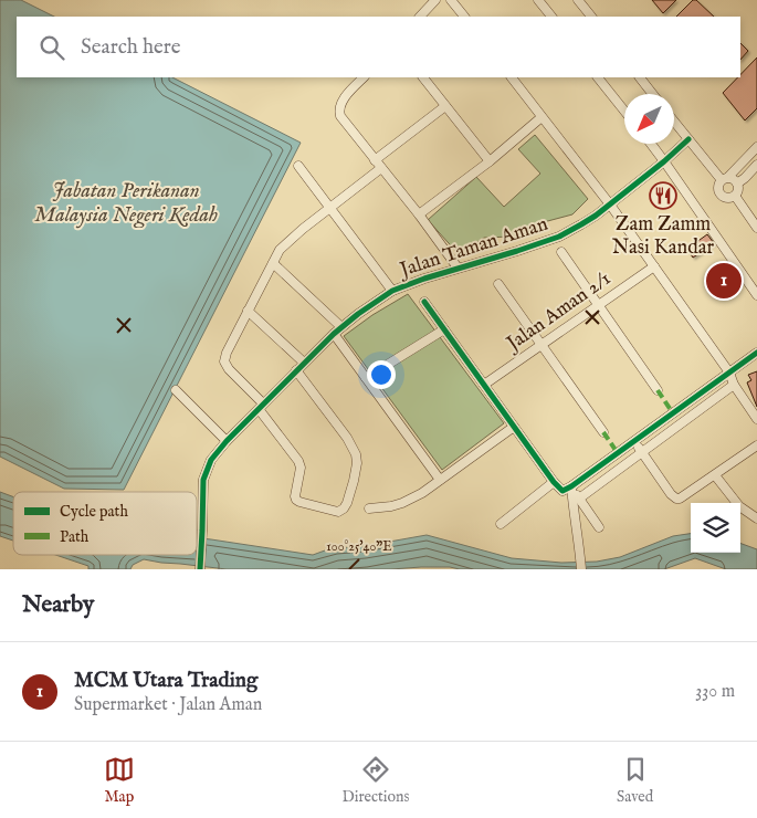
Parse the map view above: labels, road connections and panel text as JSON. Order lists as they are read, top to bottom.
{
  "streets": {
    "street": ["Jalan Taman Aman", "Jalan Aman 2/1"]
  },
  "water": ["Jabatan Perikanan Malaysia Negeri Kedah"],
  "places": {
    "restaurant": ["Zam Zamm Nasi Kandar"]
  },
  "legend": ["Cycle path", "Path"],
  "north": "bottom left",
  "page": {
    "search": "Search here",
    "pins": "1",
    "heading": "Nearby",
    "list": [
      {
        "mark": "1",
        "name": "MCM Utara Trading",
        "note": "Supermarket · Jalan Aman",
        "value": "330 m"
      }
    ],
    "nav": ["Map", "Directions", "Saved"]
  },
  "coordinates": ["100°25'40\"E"]
}
